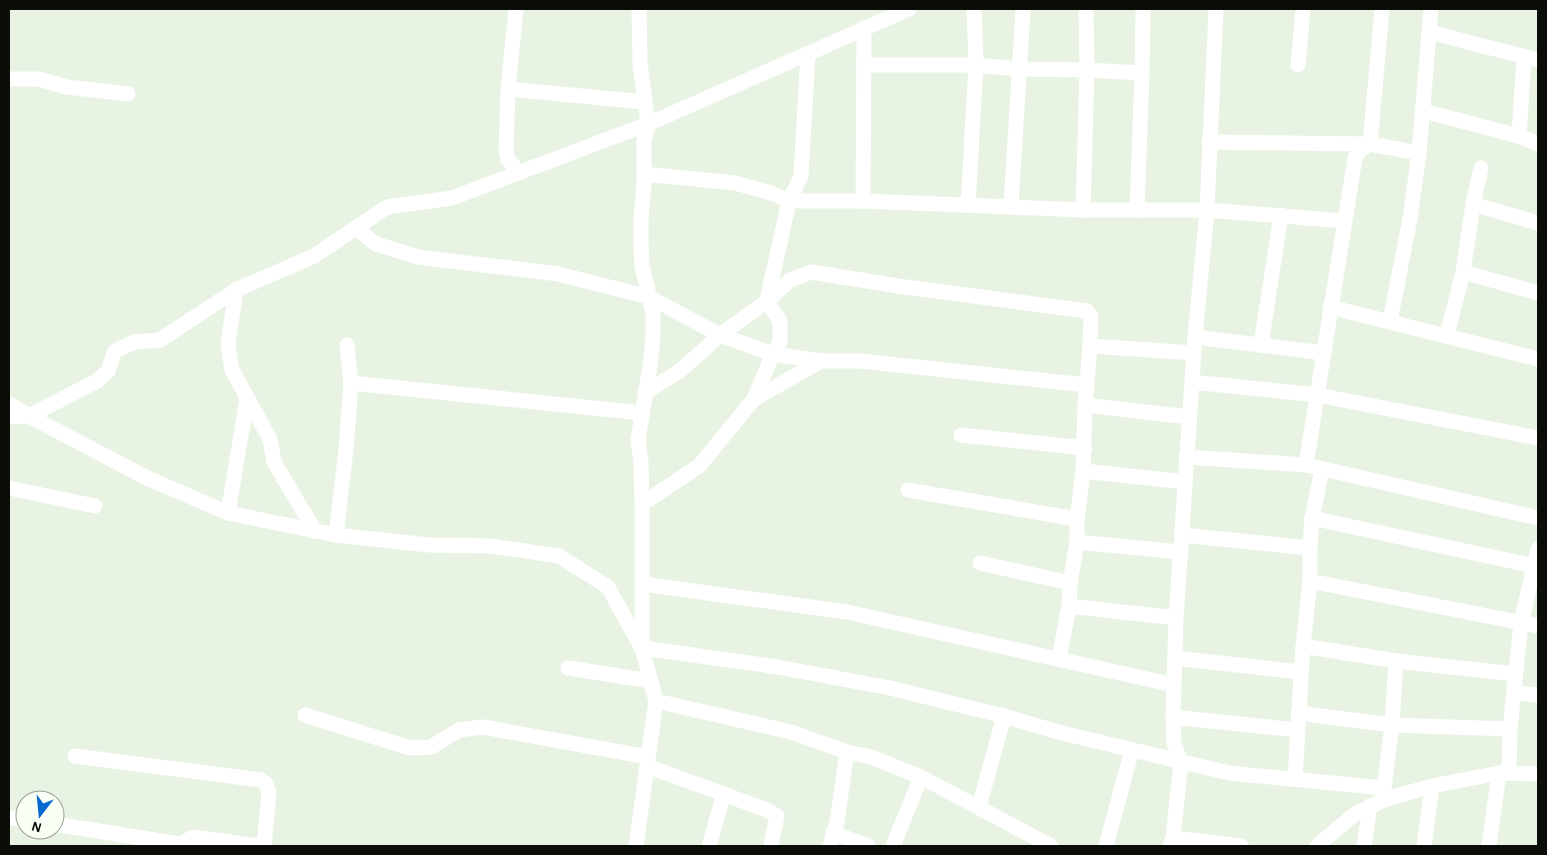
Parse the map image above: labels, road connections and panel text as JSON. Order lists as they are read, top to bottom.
{
  "north": "bottom"
}
